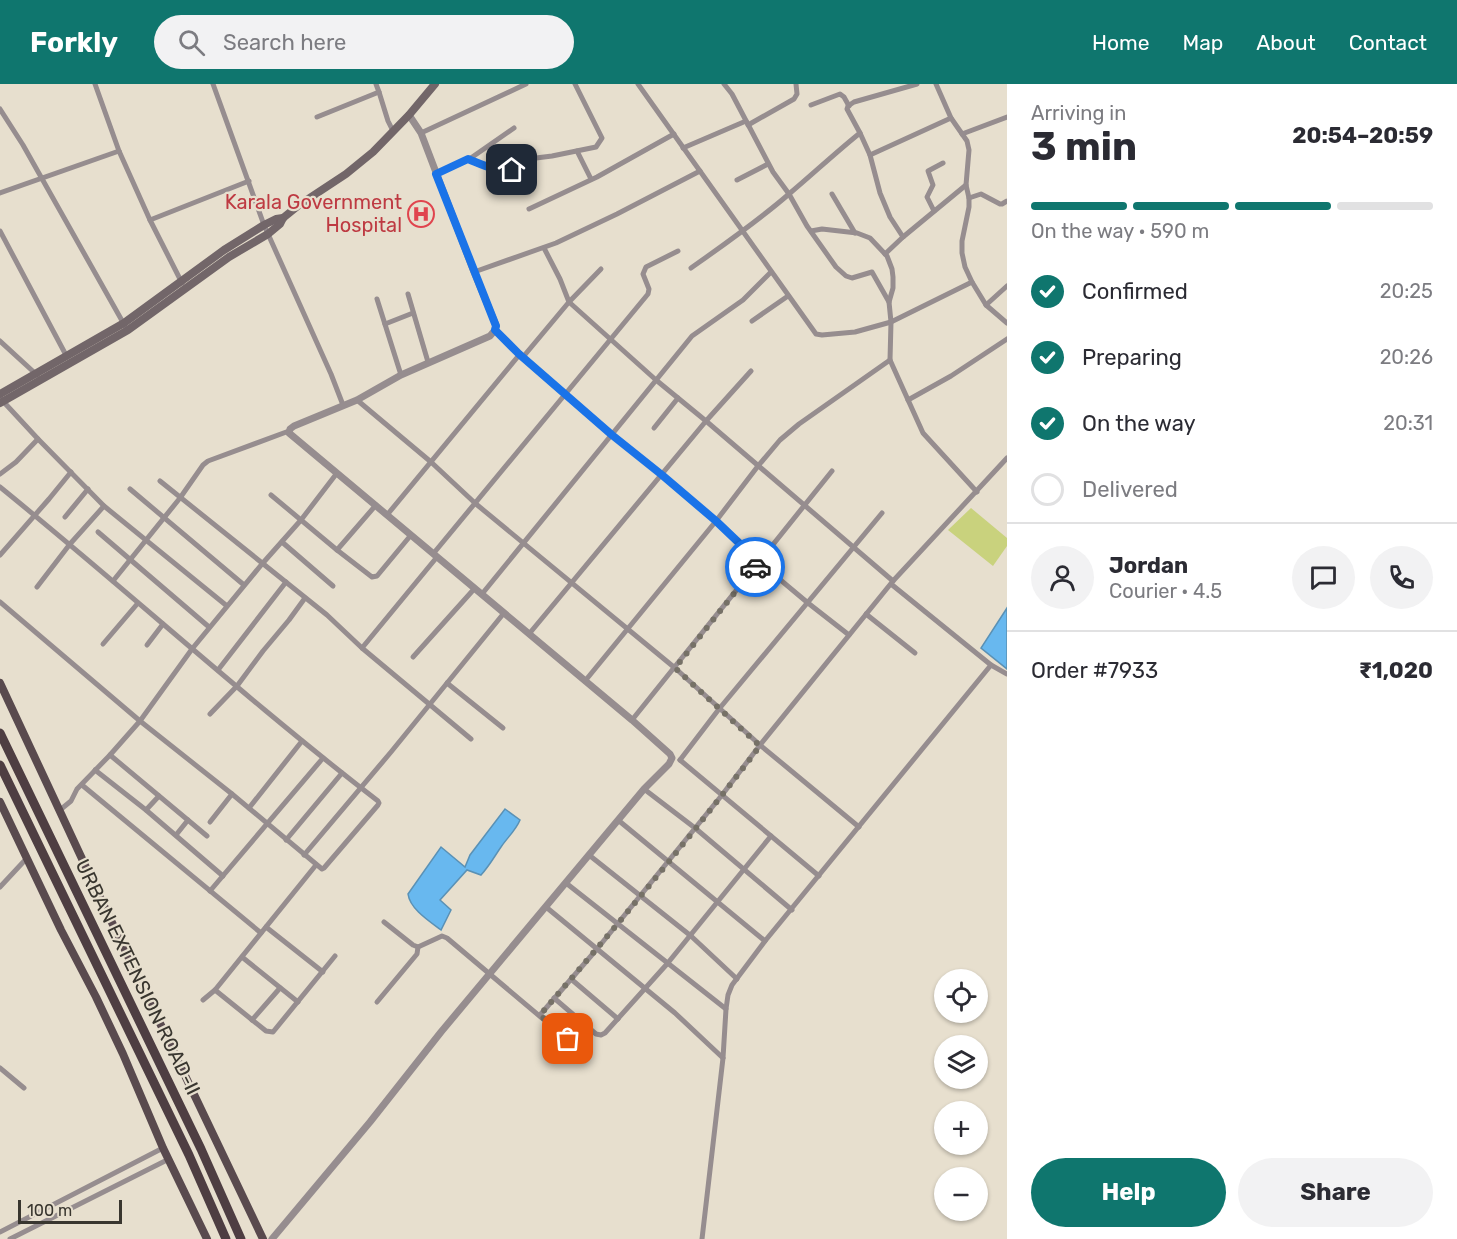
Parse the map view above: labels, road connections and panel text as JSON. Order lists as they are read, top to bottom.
{
  "streets": {
    "highway": ["URBAN EXTENSION ROAD-II"]
  },
  "places": {
    "hospital": ["Karala Government Hospital"]
  },
  "scale_bar": "100 m",
  "page": {
    "header": "Forkly",
    "search": "Search here",
    "nav": [
      "Home",
      "Map",
      "About",
      "Contact"
    ],
    "heading": ["3 min", "Arriving in", "20:54–20:59"],
    "panel": [
      "Jordan",
      "Courier · 4.5",
      "Order #7933",
      "₹1,020"
    ],
    "bar": "On the way · 590 m",
    "list": [
      ["Confirmed", "20:25"],
      ["Preparing", "20:26"],
      ["On the way", "20:31"],
      "Delivered"
    ],
    "map_buttons": ["+", "−"],
    "buttons": ["Help", "Share"],
    "scale": "100 m"
  }
}
